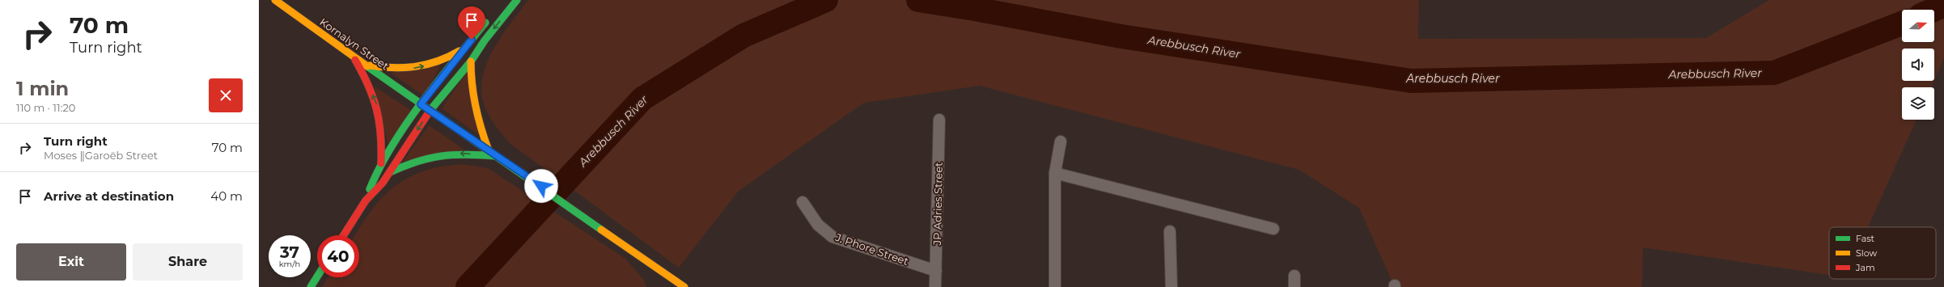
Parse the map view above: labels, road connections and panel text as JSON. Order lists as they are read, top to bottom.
{
  "streets": {
    "main road": ["Kornalyn Street"],
    "street": ["JP Adries Street", "J. Phore Street"]
  },
  "crossings": [
    ["JP Adries Street", "J. Phore Street"]
  ],
  "water": ["Arebbusch River"],
  "legend": ["Fast", "Slow", "Jam"],
  "north": "right",
  "page": {
    "turn": ["70 m", "Turn right"],
    "heading": ["1 min", "110 m · 11:20"],
    "list": [
      {
        "name": "Turn right",
        "note": "Moses ǁGaroëb Street",
        "value": "70 m"
      },
      {
        "name": "Arrive at destination",
        "value": "40 m"
      }
    ],
    "speed": "37 km/h",
    "limit": "40",
    "buttons": ["Exit", "Share"]
  }
}
